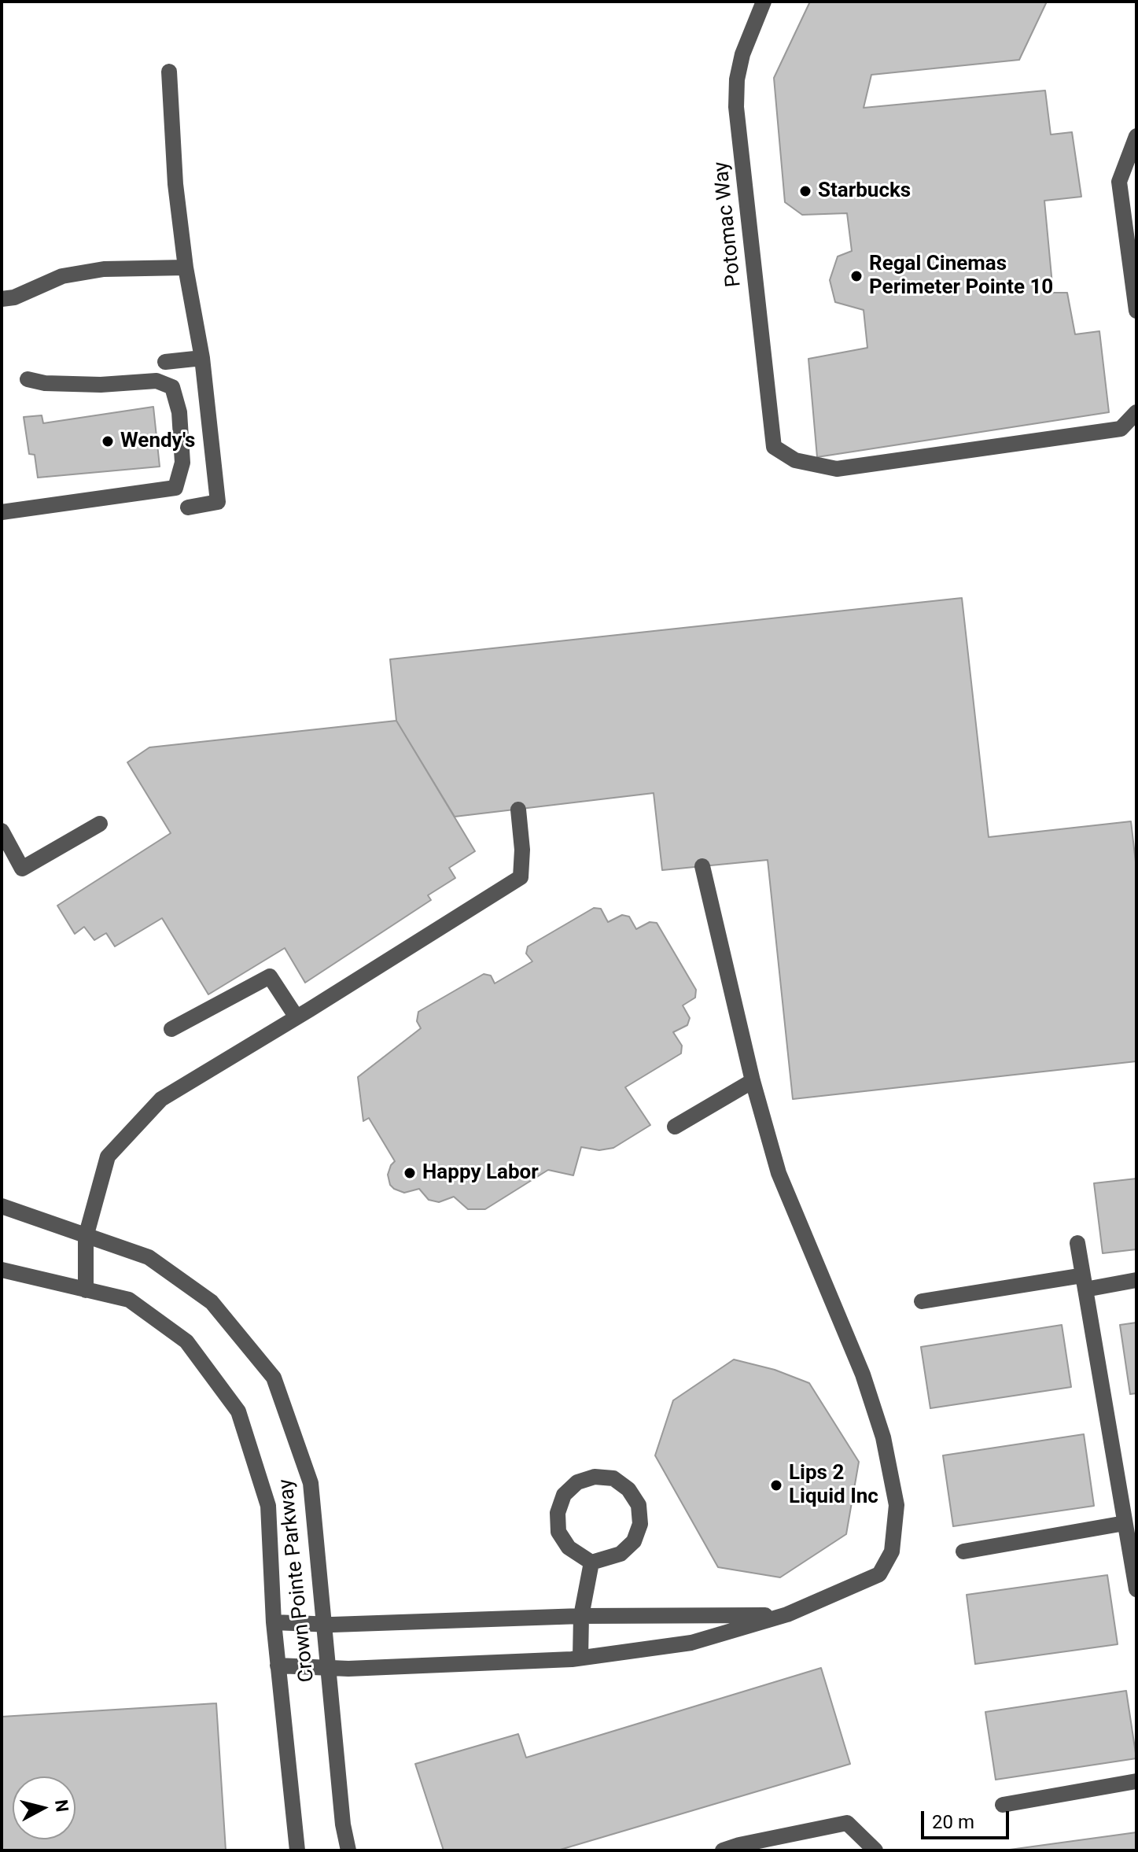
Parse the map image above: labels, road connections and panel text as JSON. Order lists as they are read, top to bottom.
{
  "streets": {
    "street": ["Potomac Way", "Crown Pointe Parkway"]
  },
  "places": [
    "Starbucks",
    "Regal Cinemas Perimeter Pointe 10",
    "Wendy's",
    "Happy Labor",
    "Lips 2 Liquid Inc"
  ],
  "scale_bar": "20 m",
  "north": "right"
}
